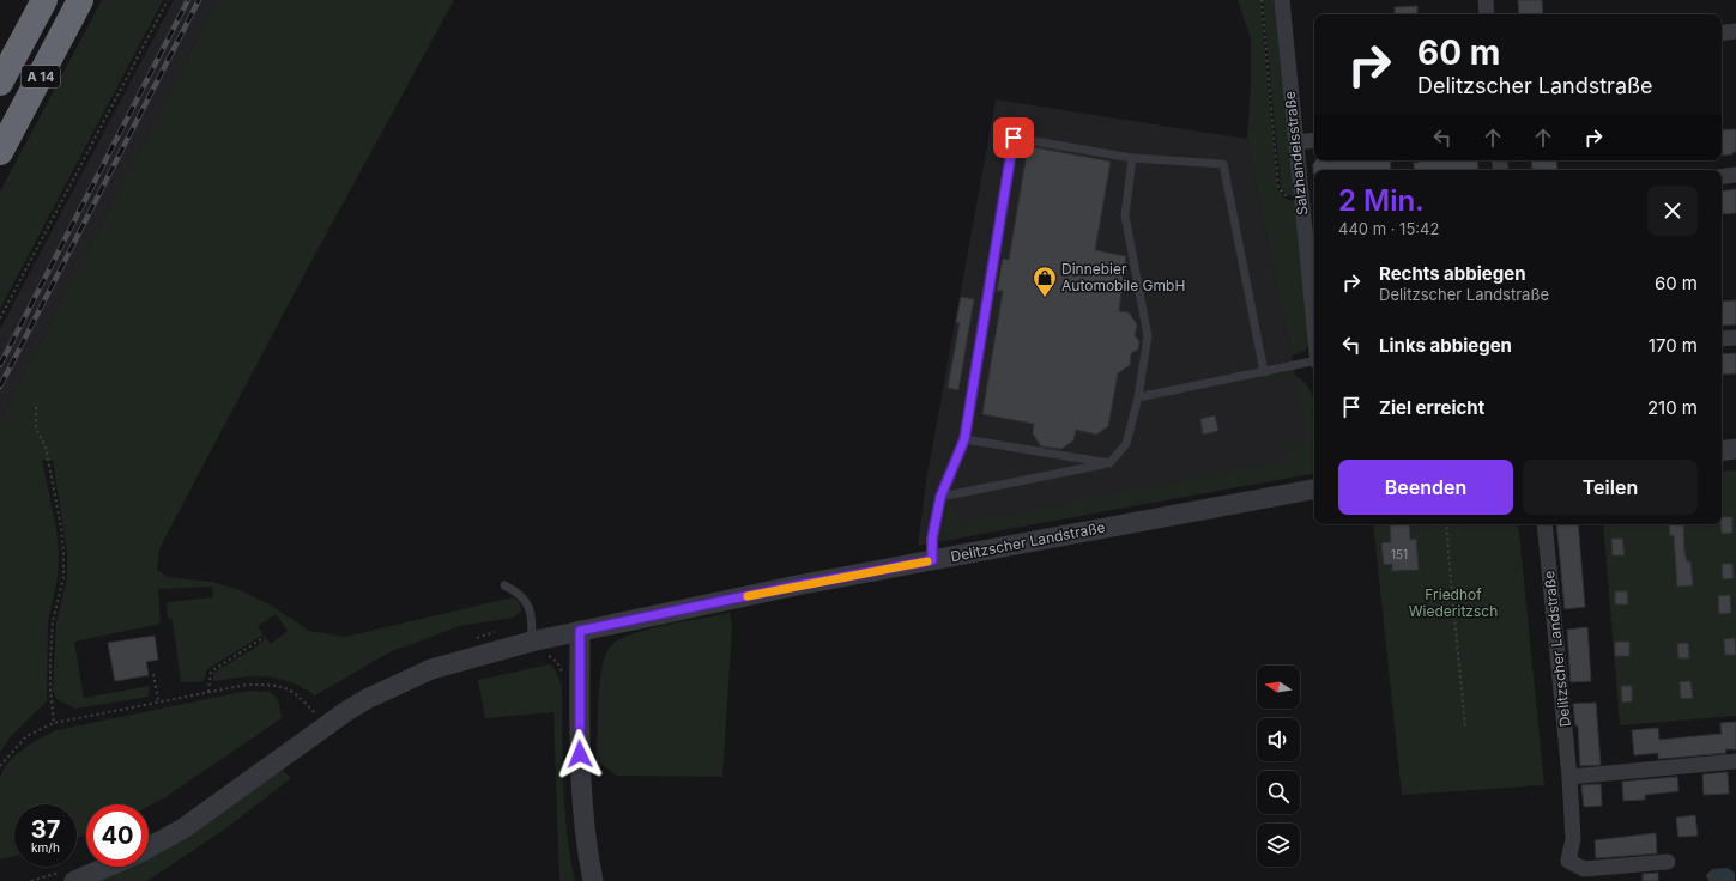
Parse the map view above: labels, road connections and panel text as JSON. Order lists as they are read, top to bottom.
{
  "streets": {
    "highway": ["A 14"],
    "street": ["Salzhandelsstraße", "Delitzscher Landstraße"]
  },
  "parks": ["Friedhof Wiederitzsch"],
  "places": {
    "shop": ["Dinnebier Automobile GmbH"]
  },
  "house_numbers": ["151"],
  "north": "left",
  "page": {
    "turn": ["60 m", "Delitzscher Landstraße"],
    "heading": ["2 Min.", "440 m · 15:42"],
    "list": [
      {
        "name": "Rechts abbiegen",
        "note": "Delitzscher Landstraße",
        "value": "60 m"
      },
      {
        "name": "Links abbiegen",
        "value": "170 m"
      },
      {
        "name": "Ziel erreicht",
        "value": "210 m"
      }
    ],
    "buttons": ["Beenden", "Teilen"],
    "speed": "37 km/h",
    "limit": "40"
  }
}
